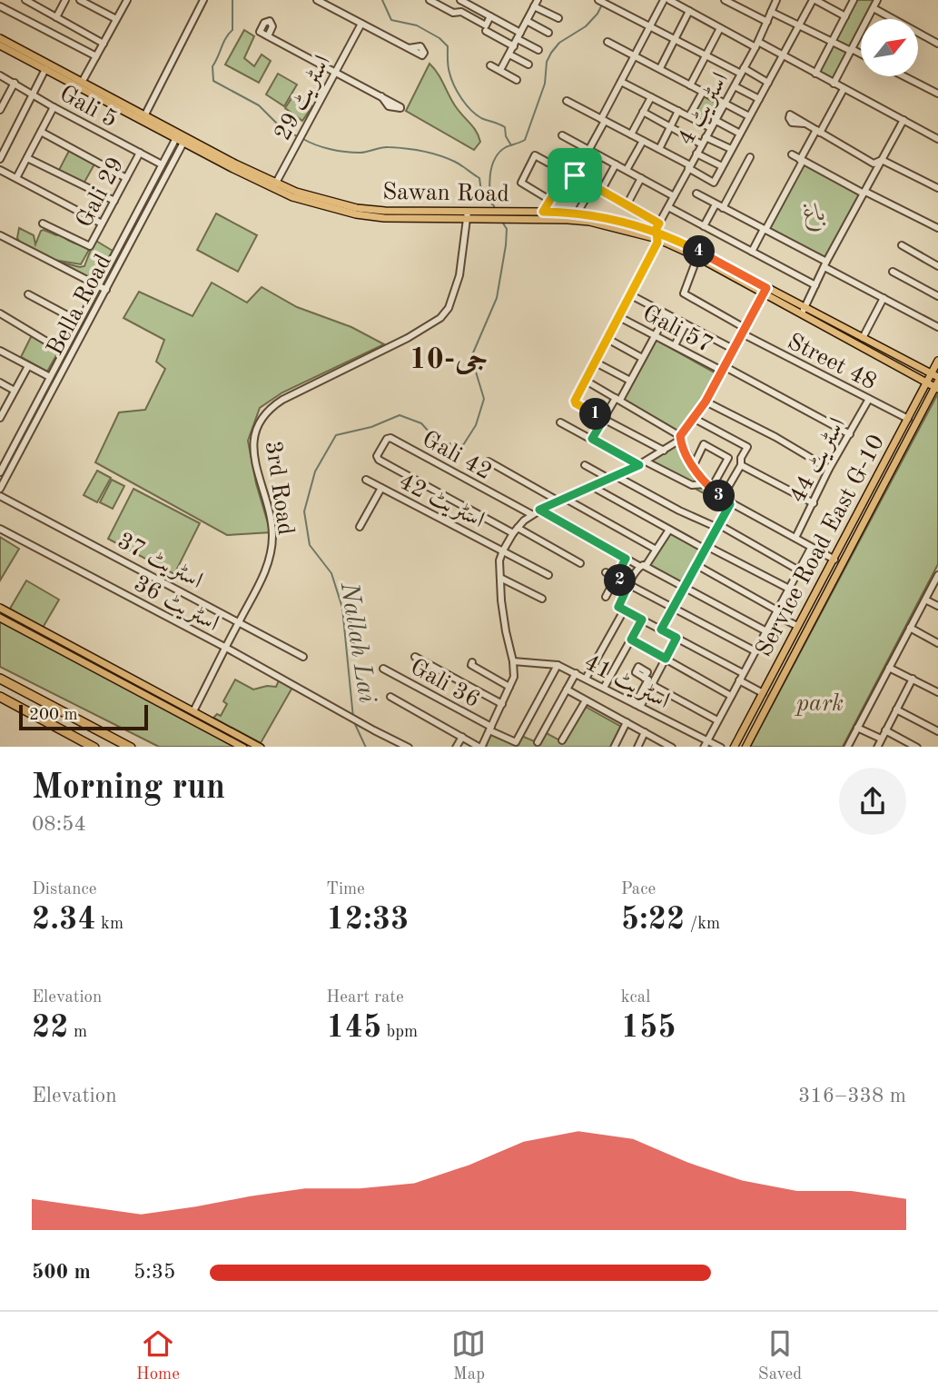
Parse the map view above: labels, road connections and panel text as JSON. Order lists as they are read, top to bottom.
{
  "streets": {
    "main road": ["Sawan Road", "Service Road East G-10"],
    "street": [
      "اسٹریٹ 29",
      "Gali 5",
      "اسٹریٹ 4",
      "Gali 29",
      "Bella Road",
      "Gali 57",
      "Street 48",
      "Gali 42",
      "اسٹریٹ 44",
      "3rd Road",
      "اسٹریٹ 42",
      "اسٹریٹ 37",
      "اسٹریٹ 36",
      "اسٹریٹ 41",
      "Gali 36"
    ]
  },
  "crossings": [
    ["اسٹریٹ 29", "Sawan Road"],
    ["Gali 5", "Gali 29"],
    ["Gali 5", "Bella Road"],
    ["اسٹریٹ 4", "Sawan Road"],
    ["اسٹریٹ 4", "Gali 57"],
    ["Sawan Road", "Bella Road"],
    ["Sawan Road", "Street 48"],
    ["Sawan Road", "3rd Road"],
    ["Sawan Road", "Service Road East G-10"],
    ["Gali 57", "اسٹریٹ 44"],
    ["Street 48", "اسٹریٹ 44"],
    ["Street 48", "Service Road East G-10"],
    ["3rd Road", "اسٹریٹ 37"],
    ["3rd Road", "اسٹریٹ 36"],
    ["اسٹریٹ 41", "Gali 36"]
  ],
  "districts": ["جی-10"],
  "water": ["Nallah Lai"],
  "parks": ["باغ", "park"],
  "scale_bar": "200 m",
  "north": "top right",
  "page": {
    "pins": [
      "4",
      "1",
      "3",
      "2"
    ],
    "scale": "200 m",
    "heading": ["Morning run", "08:54"],
    "stats": [
      ["Distance", "2.34 km"],
      ["Time", "12:33"],
      ["Pace", "5:22 /km"],
      ["Elevation", "22 m"],
      ["Heart rate", "145 bpm"],
      ["kcal", "155"]
    ],
    "chart": ["Elevation", "316–338 m"],
    "list": [
      {
        "name": "500 m",
        "note": "5:35"
      }
    ],
    "tabs": ["Home", "Map", "Saved"]
  }
}
